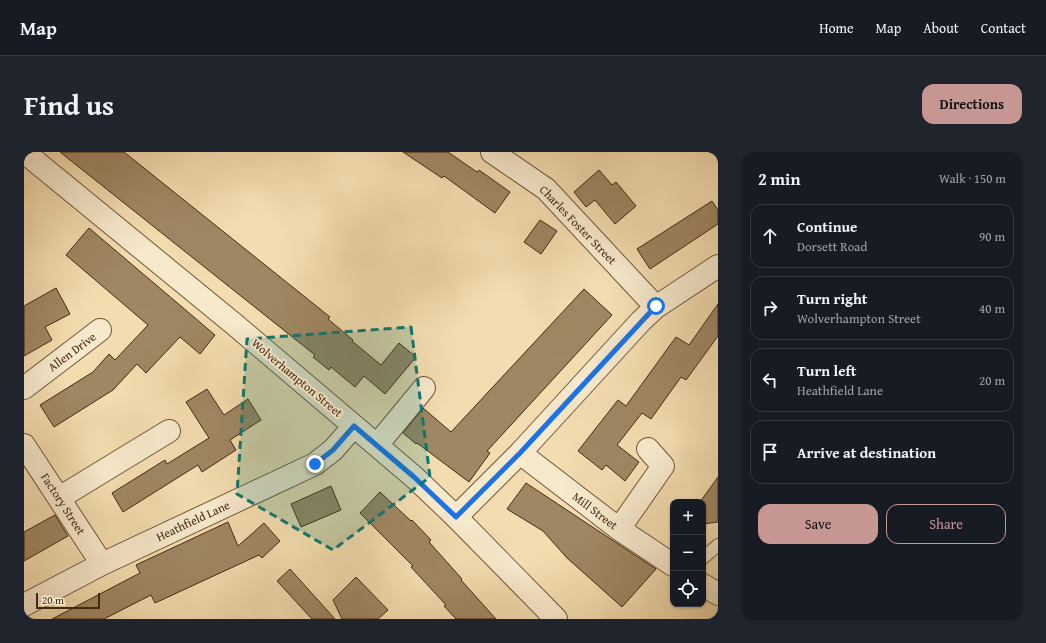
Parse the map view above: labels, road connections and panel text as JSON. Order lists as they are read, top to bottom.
{
  "streets": {
    "street": [
      "Charles Foster Street",
      "Allen Drive",
      "Wolverhampton Street",
      "Factory Street",
      "Mill Street",
      "Heathfield Lane"
    ]
  },
  "crossings": [
    ["Wolverhampton Street", "Heathfield Lane"],
    ["Factory Street", "Heathfield Lane"]
  ],
  "scale_bar": "20 m",
  "page": {
    "header": "Map",
    "nav": [
      "Home",
      "Map",
      "About",
      "Contact"
    ],
    "title": "Find us",
    "buttons": [
      "Directions",
      ["Save", "Share"]
    ],
    "heading": ["2 min", "Walk · 150 m"],
    "list": [
      ["Continue", "Dorsett Road", "90 m"],
      ["Turn right", "Wolverhampton Street", "40 m"],
      ["Turn left", "Heathfield Lane", "20 m"],
      "Arrive at destination"
    ],
    "map_buttons": ["+", "−"],
    "scale": "20 m"
  }
}
